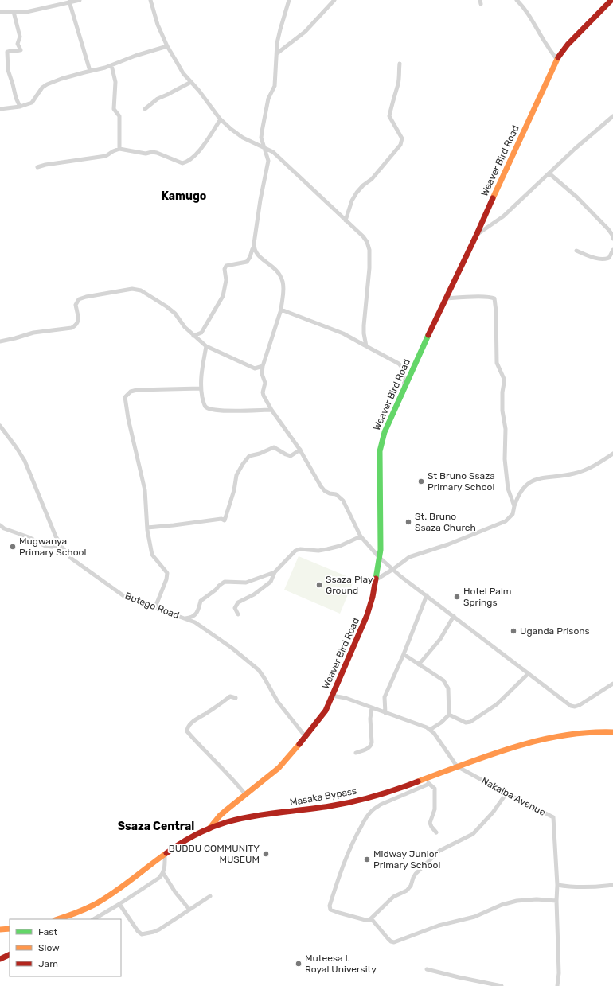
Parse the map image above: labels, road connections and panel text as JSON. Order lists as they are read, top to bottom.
{
  "streets": {
    "main road": ["Weaver Bird Road", "Masaka Bypass"],
    "street": ["Butego Road", "Nakaiba Avenue"]
  },
  "crossings": [
    ["Weaver Bird Road", "Butego Road"],
    ["Weaver Bird Road", "Masaka Bypass"],
    ["Weaver Bird Road", "Nakaiba Avenue"],
    ["Masaka Bypass", "Nakaiba Avenue"]
  ],
  "districts": ["Kamugo", "Ssaza Central"],
  "places": [
    "St Bruno Ssaza Primary School",
    "St. Bruno Ssaza Church",
    "Mugwanya Primary School",
    "Ssaza Play Ground",
    "Hotel Palm Springs",
    "Uganda Prisons",
    "BUDDU COMMUNITY MUSEUM",
    "Midway Junior Primary School",
    "Muteesa I. Royal University"
  ],
  "legend": ["Fast", "Slow", "Jam"]
}
